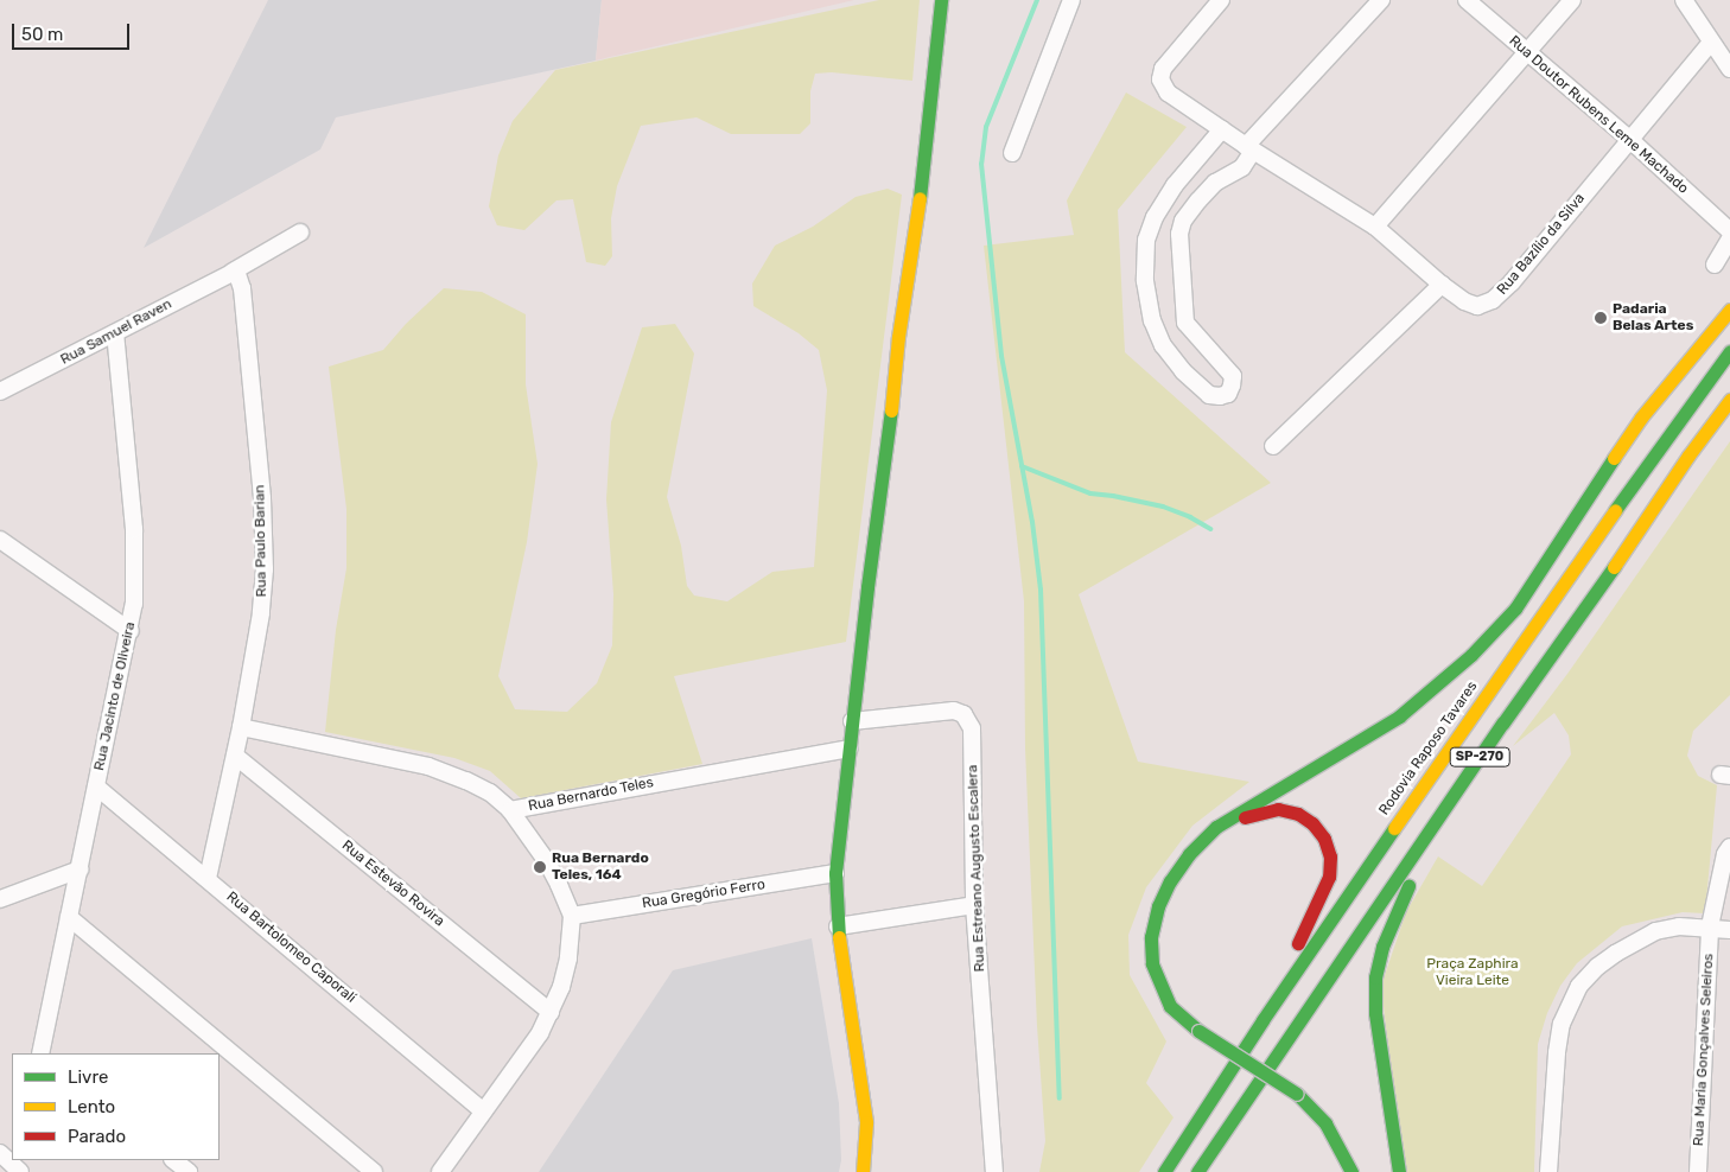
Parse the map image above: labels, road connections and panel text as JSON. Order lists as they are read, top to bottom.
{
  "streets": {
    "main road": ["Rodovia Raposo Tavares", "SP-270"],
    "street": [
      "Rua Doutor Rubens Leme Machado",
      "Rua Bazílio da Silva",
      "Rua Samuel Raven",
      "Rua Paulo Barian",
      "Rua Jacinto de Oliveira",
      "Rua Bernardo Teles",
      "Rua Estreano Augusto Escalera",
      "Rua Estevão Rovira",
      "Rua Gregório Ferro",
      "Rua Bartolomeo Caporali",
      "Rua Maria Gonçalves Seleiros"
    ]
  },
  "crossings": [
    ["Rua Doutor Rubens Leme Machado", "Rua Bazílio da Silva"],
    ["Rua Samuel Raven", "Rua Paulo Barian"],
    ["Rua Samuel Raven", "Rua Jacinto de Oliveira"],
    ["Rua Paulo Barian", "Rua Bernardo Teles"],
    ["Rua Paulo Barian", "Rua Estevão Rovira"],
    ["Rua Paulo Barian", "Rua Bartolomeo Caporali"],
    ["Rua Jacinto de Oliveira", "Rua Bartolomeo Caporali"]
  ],
  "parks": ["Praça Zaphira Vieira Leite"],
  "places": ["Padaria Belas Artes", "Rua Bernardo Teles, 164"],
  "legend": ["Livre", "Lento", "Parado"],
  "scale_bar": "50 m"
}
